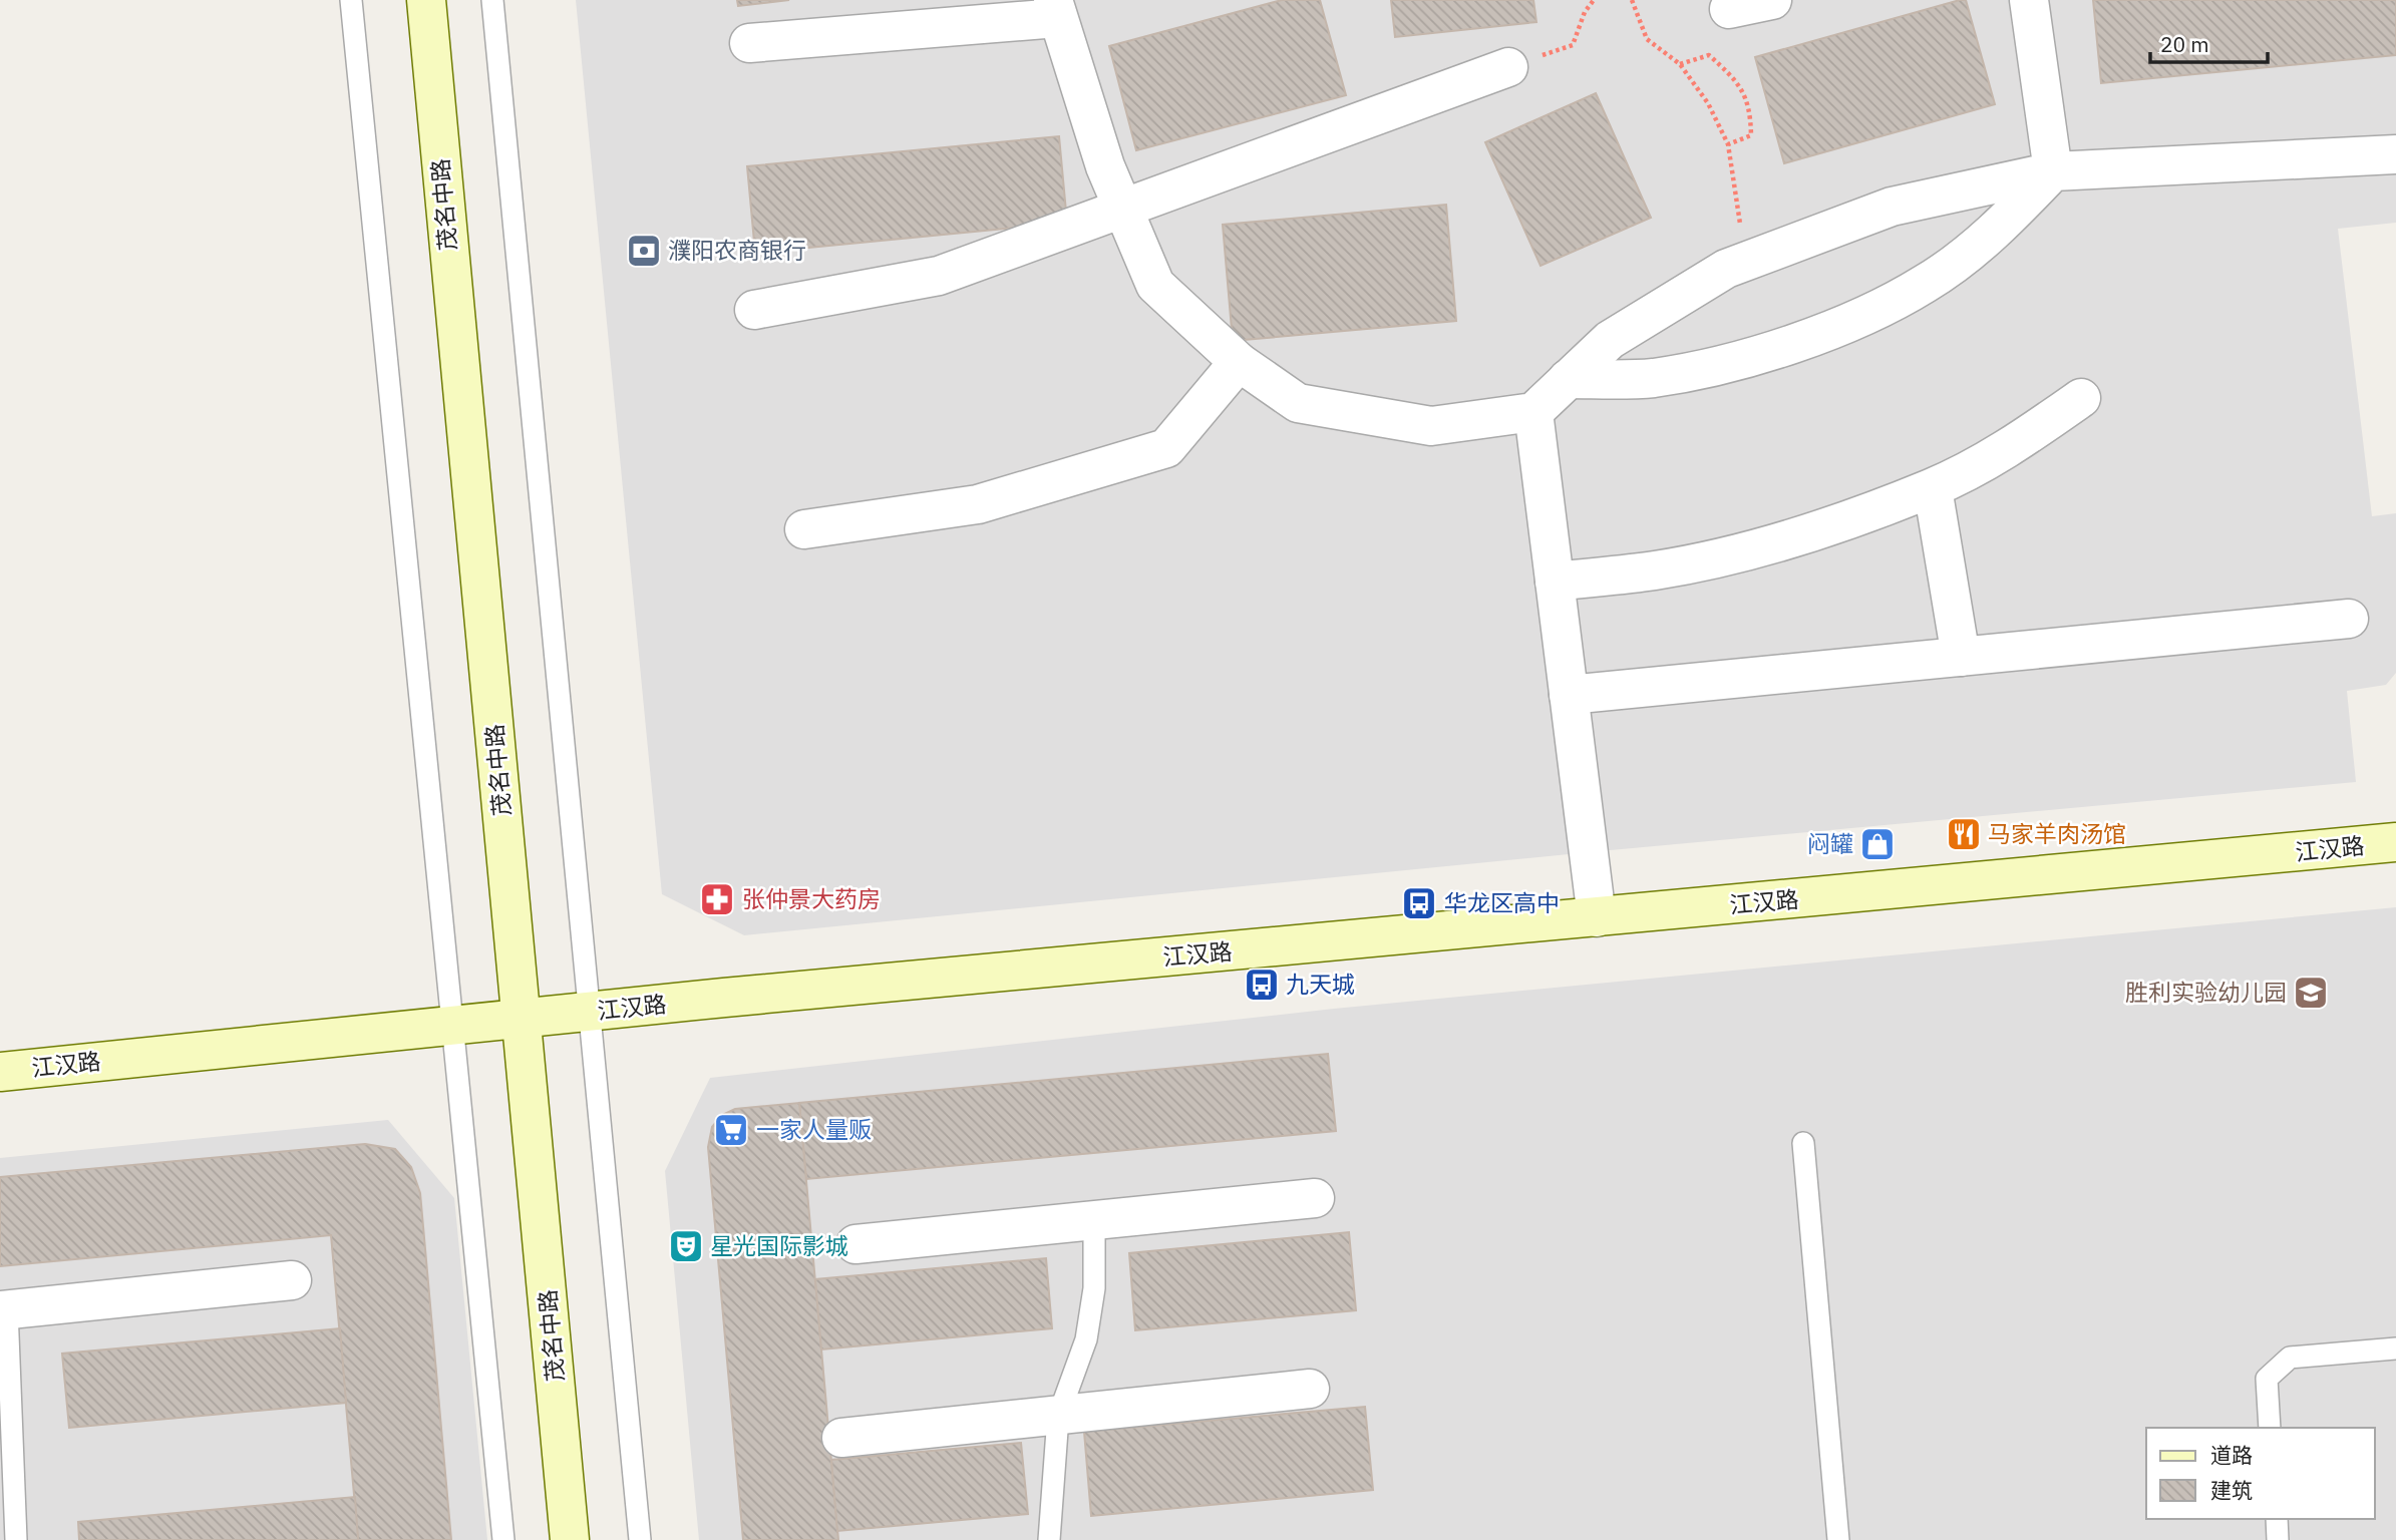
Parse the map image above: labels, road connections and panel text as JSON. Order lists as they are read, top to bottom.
{
  "streets": {
    "street": ["茂名中路", "江汉路"]
  },
  "crossings": [
    ["茂名中路", "江汉路"]
  ],
  "places": {
    "bank": ["濮阳农商银行"],
    "restaurant": ["马家羊肉汤馆"],
    "shop": ["闷罐"],
    "pharmacy": ["张仲景大药房"],
    "bus stop": ["华龙区高中", "九天城"],
    "school or university": ["胜利实验幼儿园"],
    "supermarket": ["一家人量贩"],
    "theatre": ["星光国际影城"]
  },
  "legend": ["道路", "建筑"],
  "scale_bar": "20 m"
}
